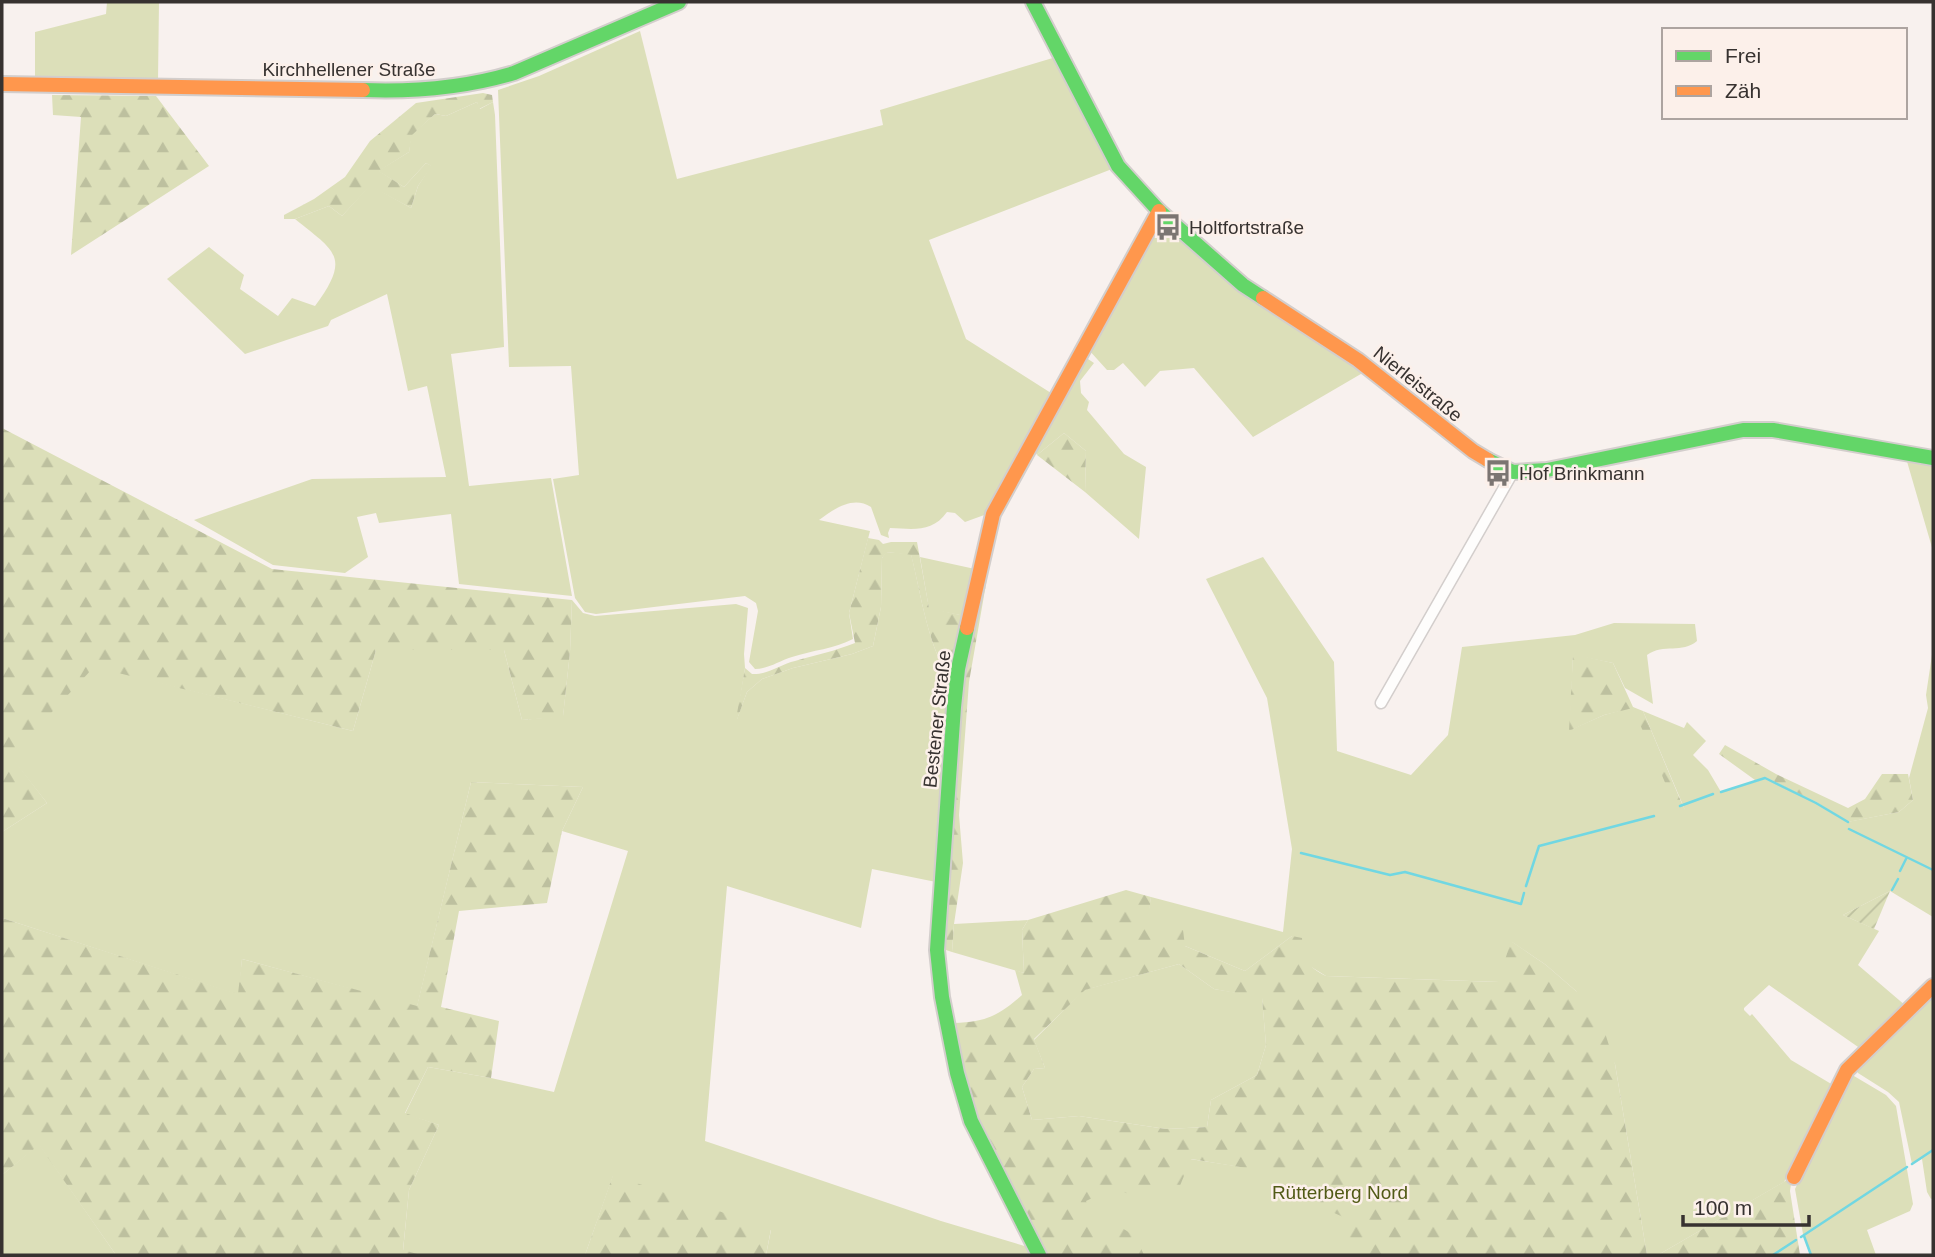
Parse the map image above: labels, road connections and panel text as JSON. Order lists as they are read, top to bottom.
{
  "streets": {
    "street": ["Kirchhellener Straße", "Nierleistraße", "Bestener Straße"]
  },
  "crossings": [
    ["Nierleistraße", "Bestener Straße"]
  ],
  "parks": ["Rütterberg Nord"],
  "places": {
    "bus stop": ["Holtfortstraße", "Hof Brinkmann"]
  },
  "legend": ["Frei", "Zäh"],
  "scale_bar": "100 m"
}
